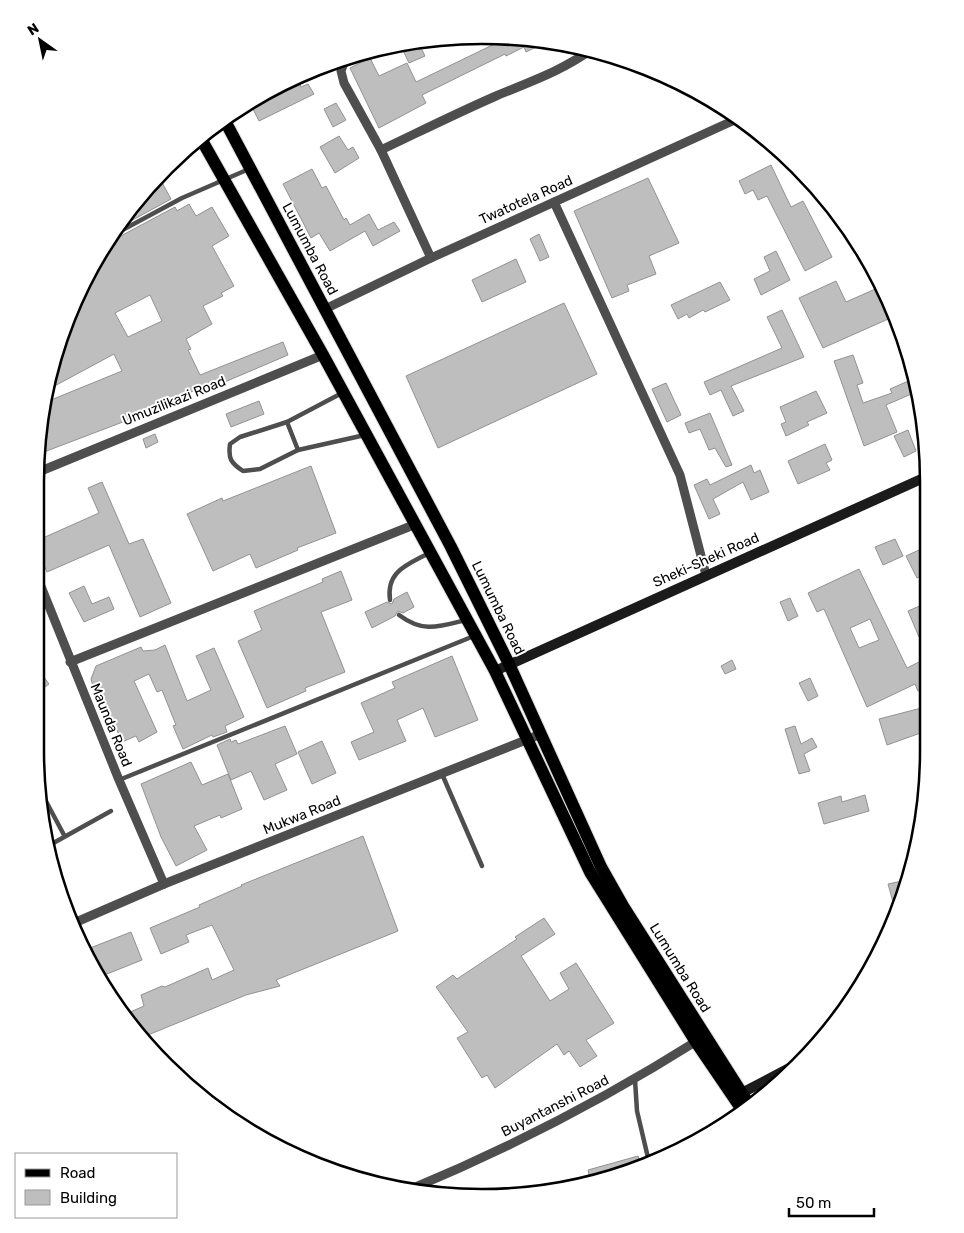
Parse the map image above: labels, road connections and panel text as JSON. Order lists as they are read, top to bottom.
{
  "streets": {
    "main road": ["Lumumba Road"],
    "street": [
      "Twatotela Road",
      "Umuzilikazi Road",
      "Sheki-Sheki Road",
      "Maunda Road",
      "Mukwa Road",
      "Buyantanshi Road"
    ]
  },
  "crossings": [
    ["Twatotela Road", "Lumumba Road"],
    ["Lumumba Road", "Umuzilikazi Road"],
    ["Lumumba Road", "Sheki-Sheki Road"],
    ["Lumumba Road", "Mukwa Road"],
    ["Lumumba Road", "Buyantanshi Road"],
    ["Maunda Road", "Mukwa Road"]
  ],
  "legend": ["Road", "Building"],
  "scale_bar": "50 m",
  "north": "top left"
}
